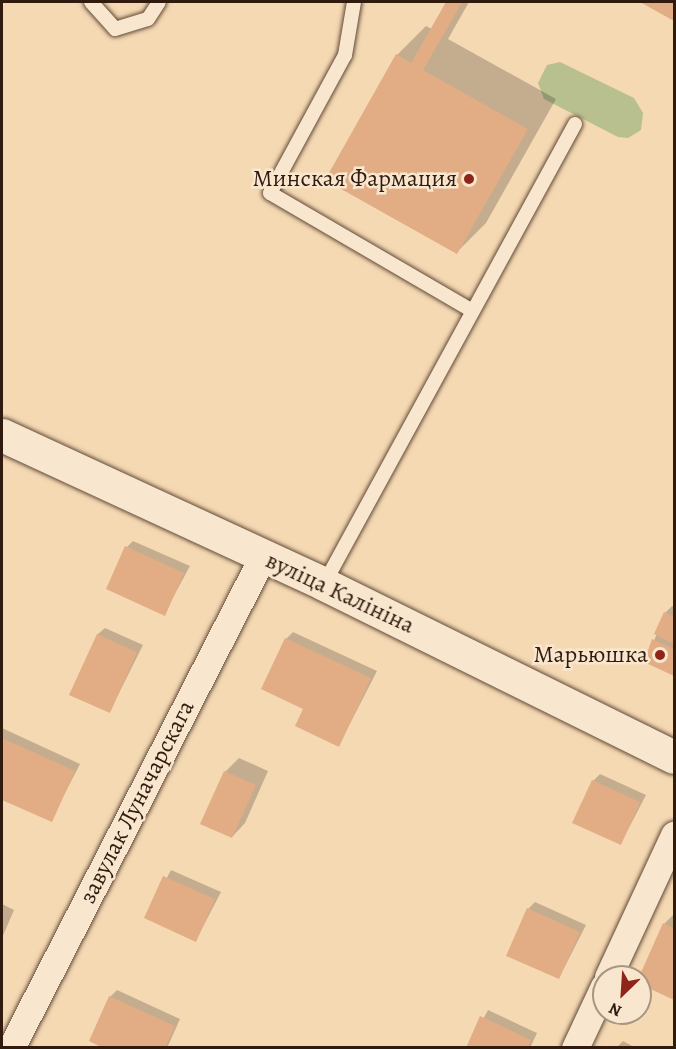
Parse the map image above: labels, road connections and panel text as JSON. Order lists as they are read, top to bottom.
{
  "streets": {
    "main road": ["вуліца Калініна"],
    "street": ["завулак Луначарскага"]
  },
  "crossings": [
    ["вуліца Калініна", "завулак Луначарскага"]
  ],
  "places": ["Минская Фармация", "Марьюшка"],
  "north": "bottom left"
}
